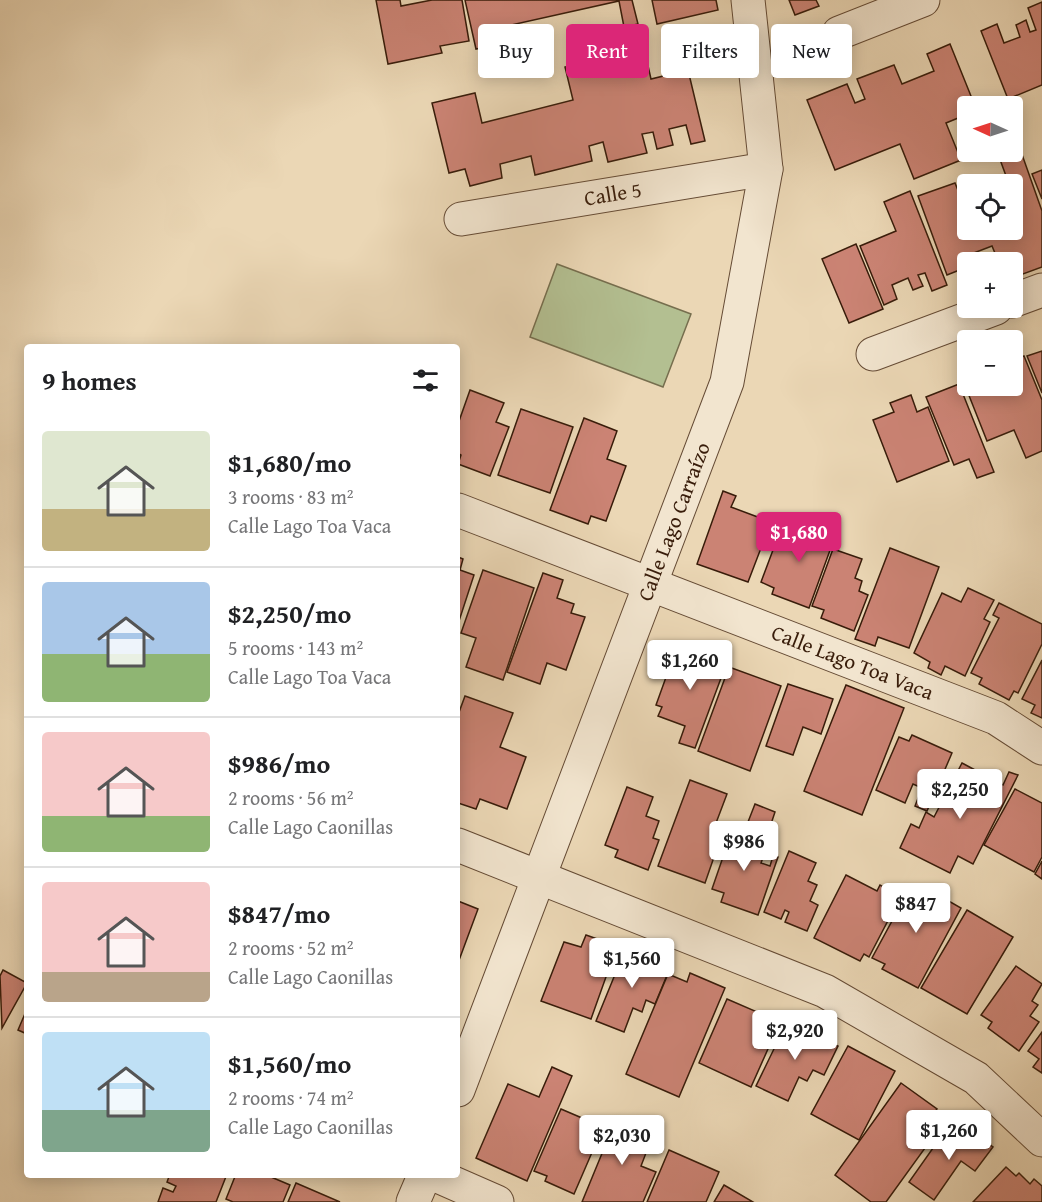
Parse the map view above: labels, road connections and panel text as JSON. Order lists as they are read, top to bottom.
{
  "streets": {
    "street": ["Calle 5", "Calle Lago Carraízo", "Calle Lago Toa Vaca"]
  },
  "crossings": [
    ["Calle 5", "Calle Lago Carraízo"],
    ["Calle Lago Carraízo", "Calle Lago Toa Vaca"]
  ],
  "north": "left",
  "page": {
    "chip": [
      "Buy",
      "Rent",
      "Filters",
      "New"
    ],
    "map_buttons": ["+", "−"],
    "heading": "9 homes",
    "list": [
      {
        "name": "$1,680/mo",
        "note": "3 rooms · 83 m² · Calle Lago Toa Vaca"
      },
      {
        "name": "$2,250/mo",
        "note": "5 rooms · 143 m² · Calle Lago Toa Vaca"
      },
      {
        "name": "$986/mo",
        "note": "2 rooms · 56 m² · Calle Lago Caonillas"
      },
      {
        "name": "$847/mo",
        "note": "2 rooms · 52 m² · Calle Lago Caonillas"
      },
      {
        "name": "$1,560/mo",
        "note": "2 rooms · 74 m² · Calle Lago Caonillas"
      }
    ],
    "price": [
      "$1,680",
      "$1,260",
      "$2,250",
      "$986",
      "$847",
      "$1,560",
      "$2,920",
      "$1,260",
      "$2,030"
    ]
  }
}
